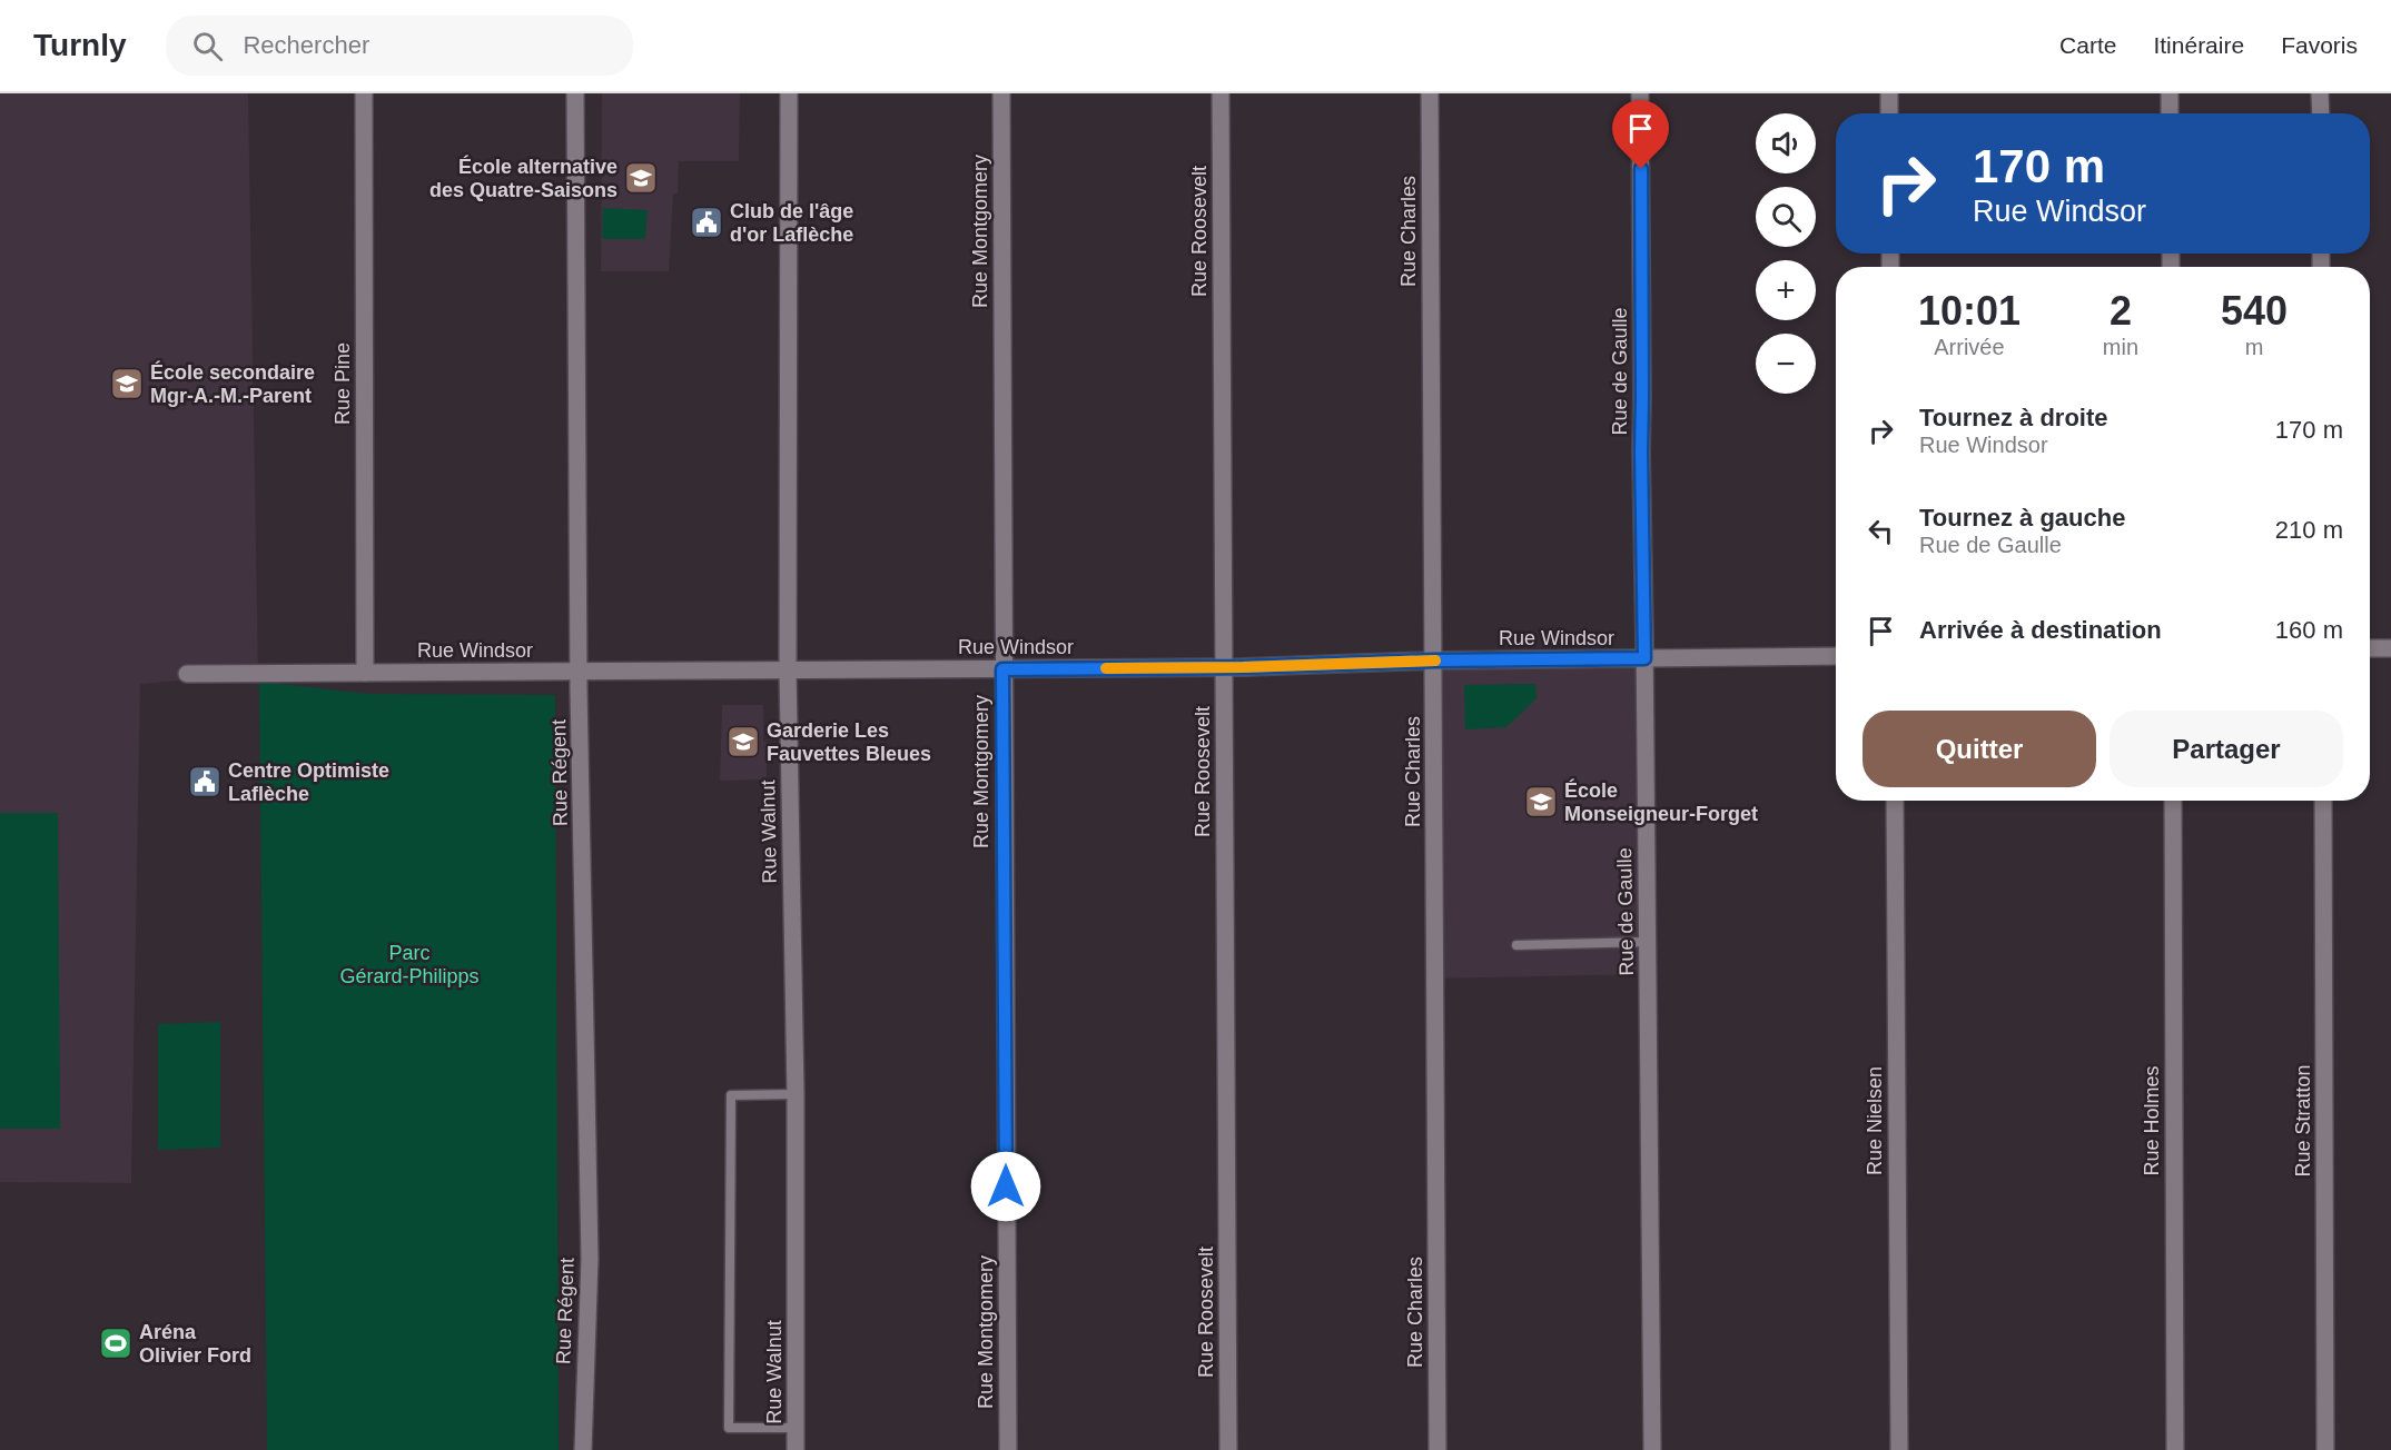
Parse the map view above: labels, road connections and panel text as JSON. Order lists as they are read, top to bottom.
{
  "streets": {
    "street": [
      "Rue Montgomery",
      "Rue Roosevelt",
      "Rue Charles",
      "Rue de Gaulle",
      "Rue Pine",
      "Rue Windsor",
      "Rue Régent",
      "Rue Walnut",
      "Rue Nielsen",
      "Rue Holmes",
      "Rue Stratton"
    ]
  },
  "crossings": [
    ["Rue Montgomery", "Rue Windsor"],
    ["Rue Roosevelt", "Rue Windsor"],
    ["Rue Charles", "Rue Windsor"],
    ["Rue de Gaulle", "Rue Windsor"],
    ["Rue Pine", "Rue Windsor"],
    ["Rue Windsor", "Rue Régent"],
    ["Rue Windsor", "Rue Walnut"]
  ],
  "parks": ["Parc Gérard-Philipps"],
  "places": {
    "school or university": [
      "École alternative des Quatre-Saisons",
      "École secondaire Mgr-A.-M.-Parent",
      "Garderie Les Fauvettes Bleues",
      "École Monseigneur-Forget"
    ],
    "public building": ["Club de l'âge d'or Laflèche", "Centre Optimiste Laflèche"],
    "sports": ["Aréna Olivier Ford"]
  },
  "page": {
    "header": "Turnly",
    "search": "Rechercher",
    "nav": ["Carte", "Itinéraire", "Favoris"],
    "map_buttons": ["+", "−"],
    "turn": ["170 m", "Rue Windsor"],
    "eta": [
      "10:01",
      "Arrivée",
      "2",
      "min",
      "540",
      "m"
    ],
    "list": [
      {
        "name": "Tournez à droite",
        "note": "Rue Windsor",
        "value": "170 m"
      },
      {
        "name": "Tournez à gauche",
        "note": "Rue de Gaulle",
        "value": "210 m"
      },
      {
        "name": "Arrivée à destination",
        "value": "160 m"
      }
    ],
    "buttons": ["Quitter", "Partager"]
  }
}
